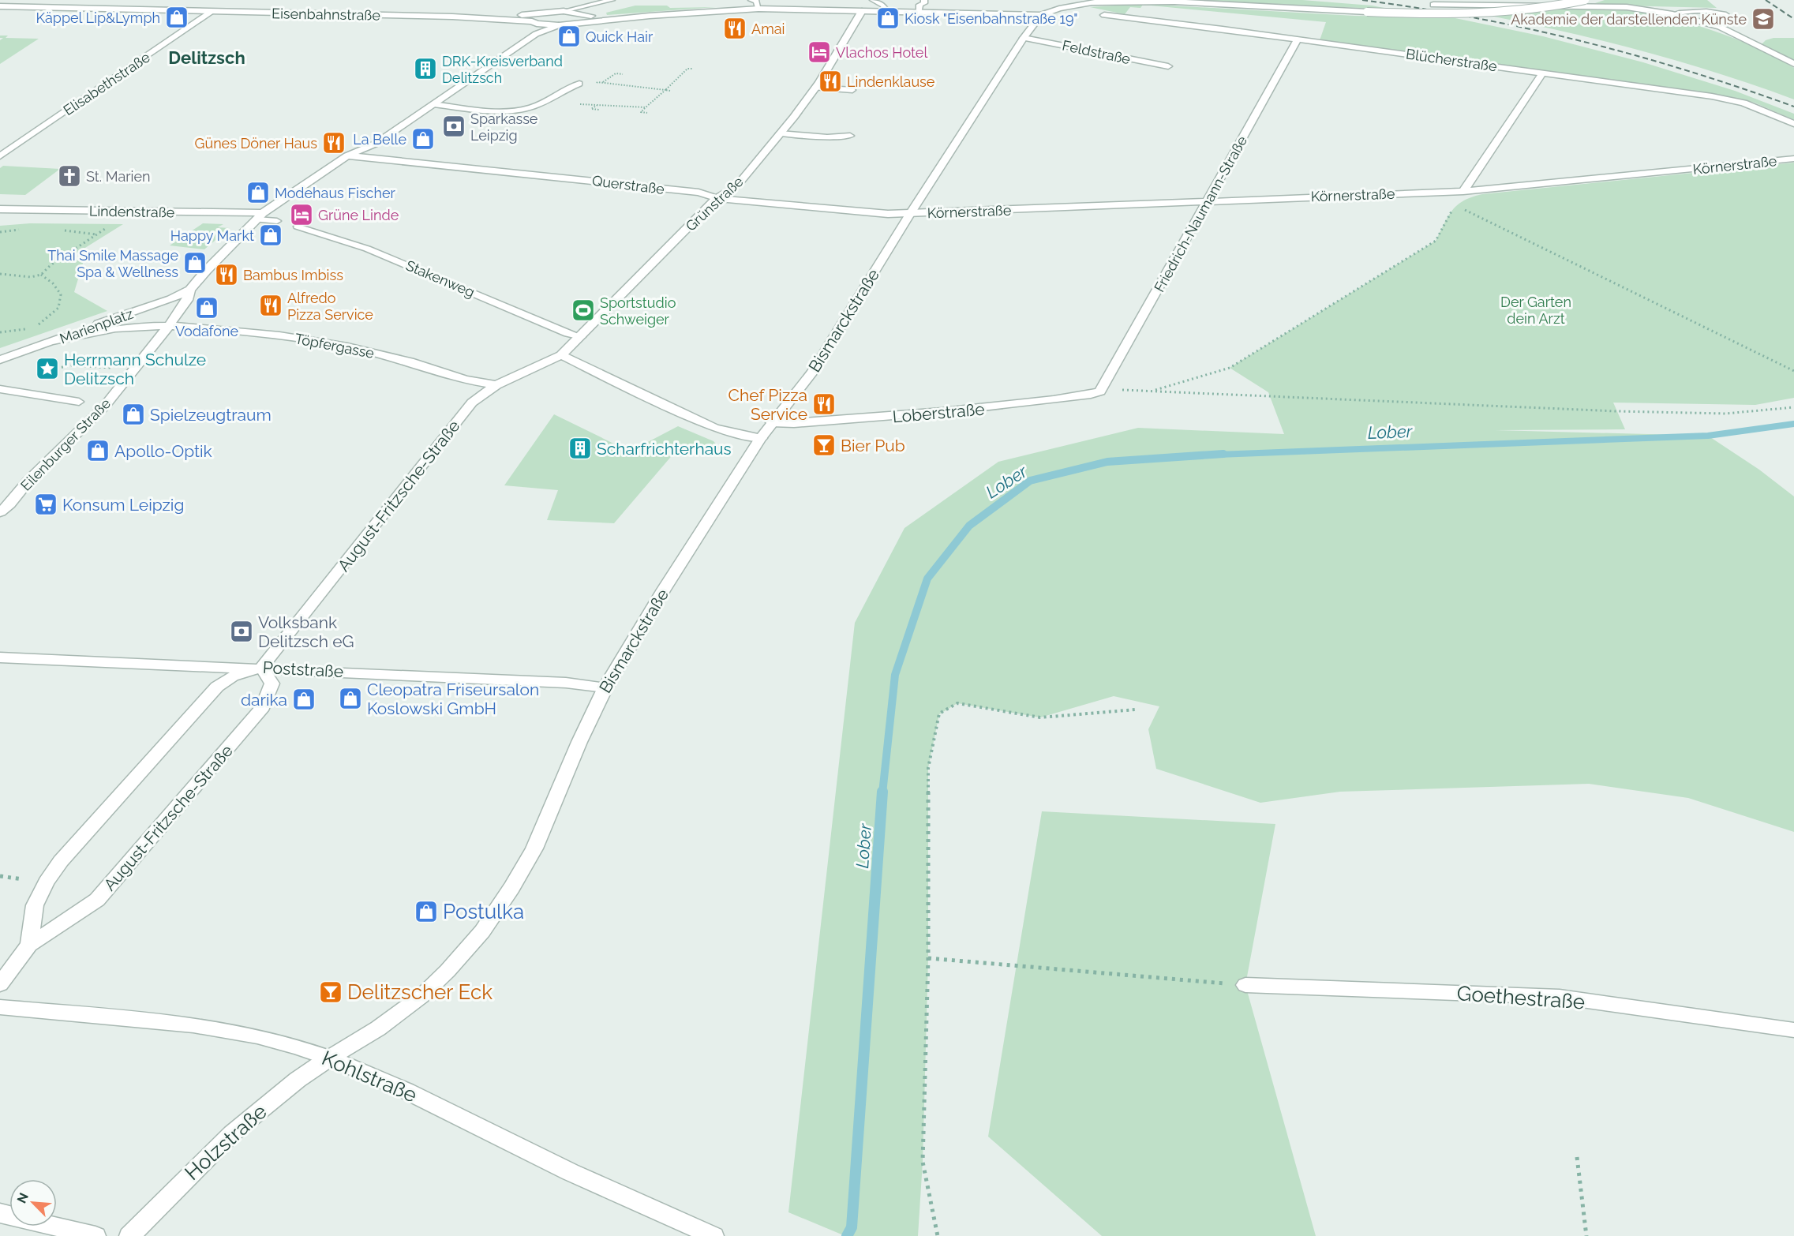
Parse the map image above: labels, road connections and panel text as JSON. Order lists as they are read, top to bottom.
{
  "streets": {
    "street": [
      "Eisenbahnstraße",
      "Feldstraße",
      "Blücherstraße",
      "Elisabethstraße",
      "Körnerstraße",
      "Querstraße",
      "Grünstraße",
      "Lindenstraße",
      "Friedrich-Naumann-Straße",
      "Bismarckstraße",
      "Marienplatz",
      "Töpfergasse",
      "Loberstraße",
      "Eilenburger Straße",
      "August-Fritzsche-Straße",
      "Poststraße",
      "Goethestraße",
      "Kohlstraße",
      "Holzstraße"
    ],
    "lane": ["Stakenweg"]
  },
  "crossings": [
    ["Eisenbahnstraße", "Elisabethstraße"],
    ["Eisenbahnstraße", "Grünstraße"],
    ["Eisenbahnstraße", "Bismarckstraße"],
    ["Eisenbahnstraße", "Eilenburger Straße"],
    ["Feldstraße", "Bismarckstraße"],
    ["Blücherstraße", "Friedrich-Naumann-Straße"],
    ["Körnerstraße", "Querstraße"],
    ["Körnerstraße", "Friedrich-Naumann-Straße"],
    ["Körnerstraße", "Bismarckstraße"],
    ["Querstraße", "Grünstraße"],
    ["Querstraße", "Bismarckstraße"],
    ["Querstraße", "Eilenburger Straße"],
    ["Grünstraße", "Stakenweg"],
    ["Grünstraße", "August-Fritzsche-Straße"],
    ["Lindenstraße", "Eilenburger Straße"],
    ["Friedrich-Naumann-Straße", "Loberstraße"],
    ["Bismarckstraße", "Loberstraße"],
    ["Bismarckstraße", "Poststraße"],
    ["Bismarckstraße", "Kohlstraße"],
    ["Bismarckstraße", "Holzstraße"],
    ["Marienplatz", "Töpfergasse"],
    ["Marienplatz", "Eilenburger Straße"],
    ["Töpfergasse", "Eilenburger Straße"],
    ["Töpfergasse", "August-Fritzsche-Straße"],
    ["August-Fritzsche-Straße", "Poststraße"],
    ["Kohlstraße", "Holzstraße"]
  ],
  "districts": ["Delitzsch"],
  "water": ["Lober"],
  "parks": ["Der Garten dein Arzt"],
  "places": {
    "shop": [
      "Käppel Lip&Lymph",
      "Kiosk \"Eisenbahnstraße 19\"",
      "Quick Hair",
      "La Belle",
      "Modehaus Fischer",
      "Happy Markt",
      "Thai Smile Massage Spa & Wellness",
      "Vodafone",
      "Spielzeugtraum",
      "Apollo-Optik",
      "Cleopatra Friseursalon Koslowski GmbH",
      "darika",
      "Postulka"
    ],
    "school or university": ["Akademie der darstellenden Künste"],
    "restaurant": [
      "Amai",
      "Lindenklause",
      "Günes Döner Haus",
      "Bambus Imbiss",
      "Alfredo Pizza Service",
      "Chef Pizza Service"
    ],
    "hotel": ["Vlachos Hotel", "Grüne Linde"],
    "building": ["DRK-Kreisverband Delitzsch", "Scharfrichterhaus"],
    "bank": ["Sparkasse Leipzig", "Volksbank Delitzsch eG"],
    "church": ["St. Marien"],
    "sports": ["Sportstudio Schweiger"],
    "place": ["Herrmann Schulze Delitzsch"],
    "bar": ["Bier Pub", "Delitzscher Eck"],
    "supermarket": ["Konsum Leipzig"]
  },
  "north": "top left"
}
